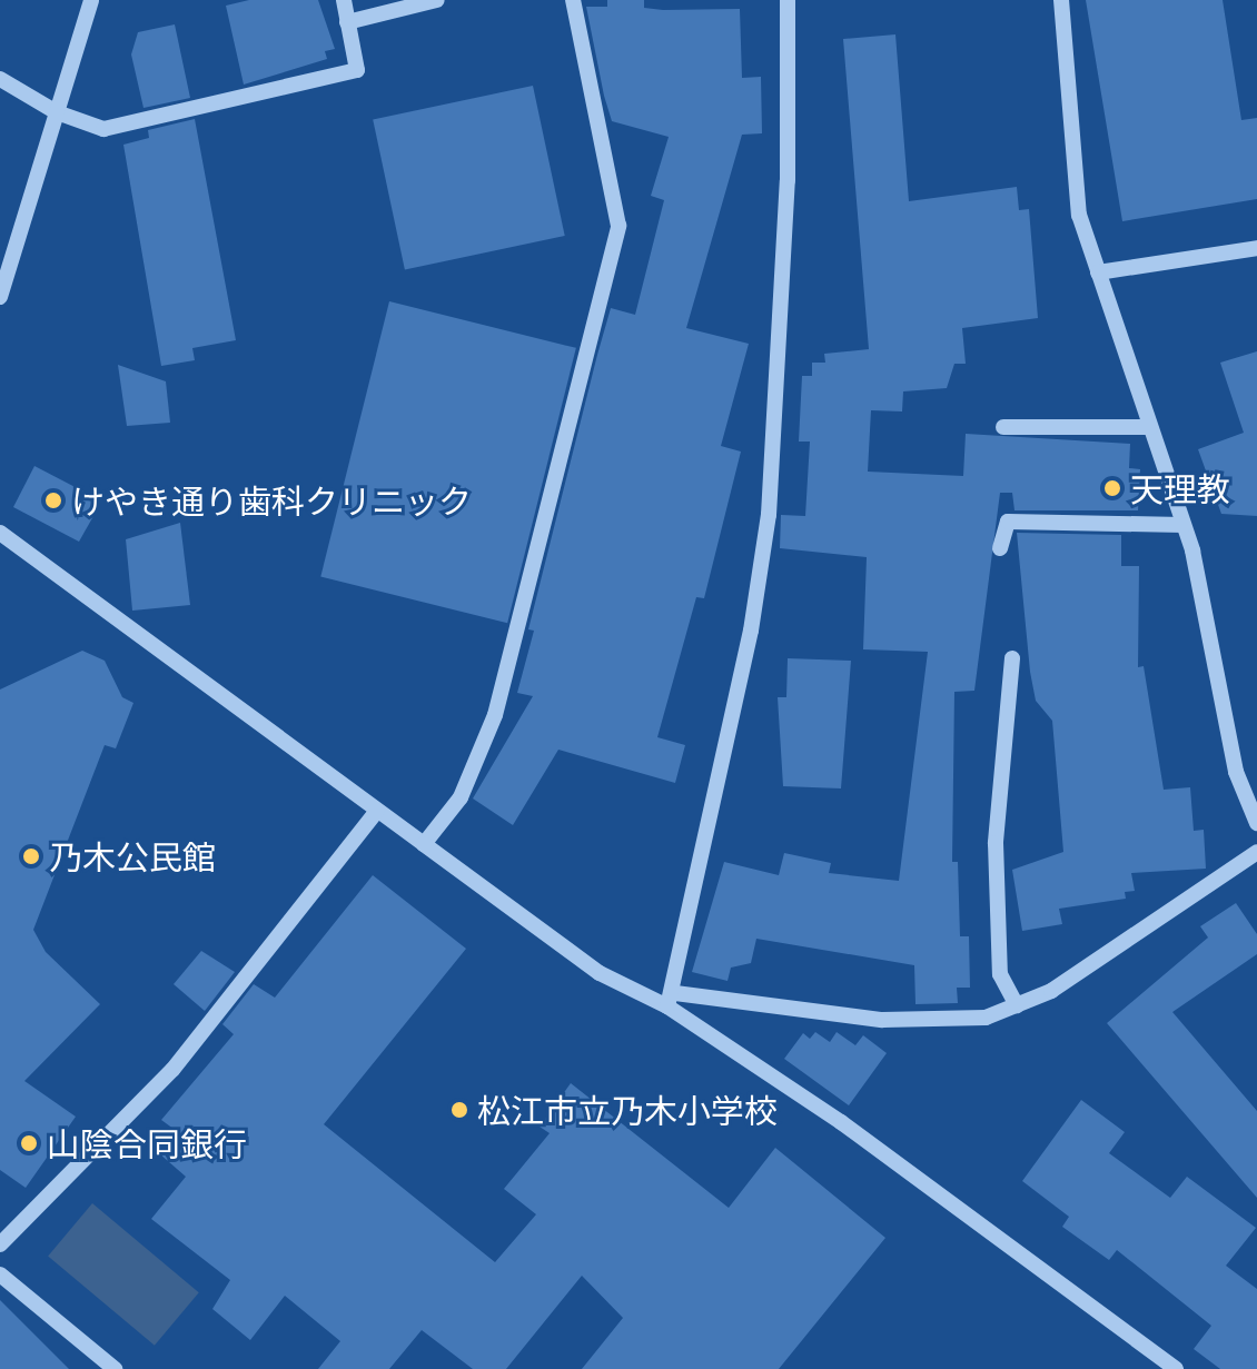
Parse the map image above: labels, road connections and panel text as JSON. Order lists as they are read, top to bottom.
{
  "places": [
    "天理教",
    "けやき通り歯科クリニック",
    "乃木公民館",
    "松江市立乃木小学校",
    "山陰合同銀行"
  ]
}
